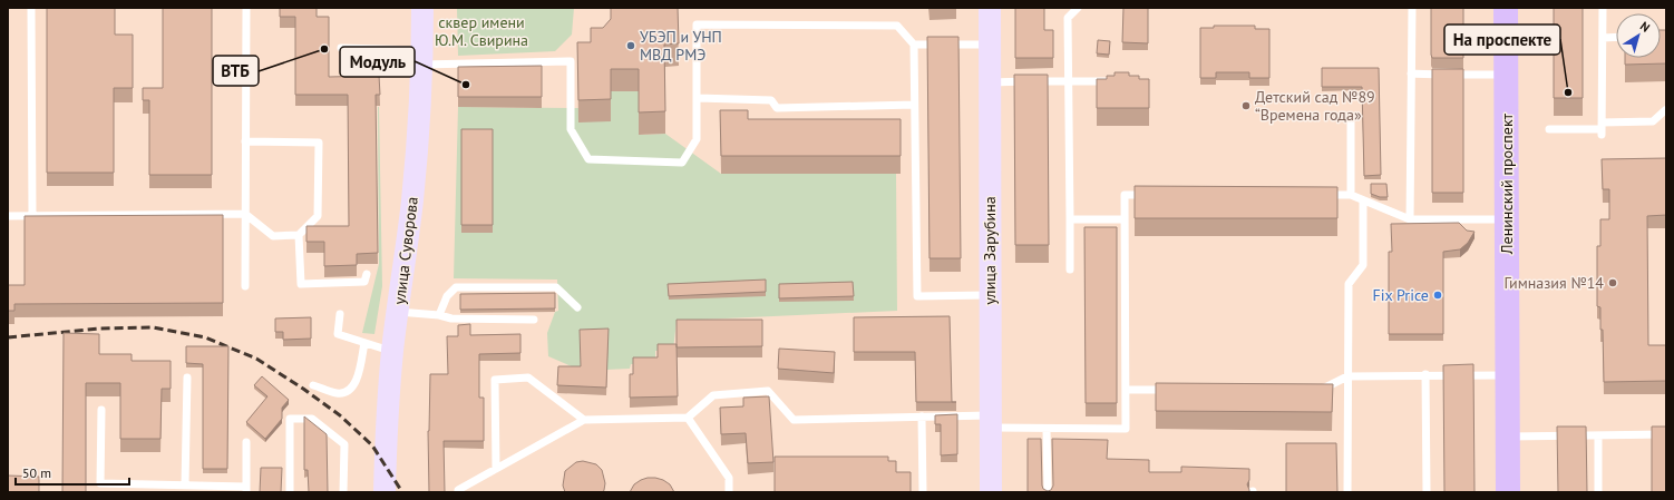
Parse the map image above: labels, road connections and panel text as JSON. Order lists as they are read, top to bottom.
{
  "streets": {
    "main road": ["Ленинский проспект"],
    "street": ["улица Суворова", "улица Зарубина"]
  },
  "parks": ["сквер имени Ю.М. Свирина"],
  "places": [
    "УБЭП и УНП МВД РМЭ",
    "ВТБ",
    "Модуль",
    "На проспекте",
    "Детский сад №89 “Времена года»",
    "Гимназия №14",
    "Fix Price"
  ],
  "scale_bar": "50 m",
  "north": "top right"
}
